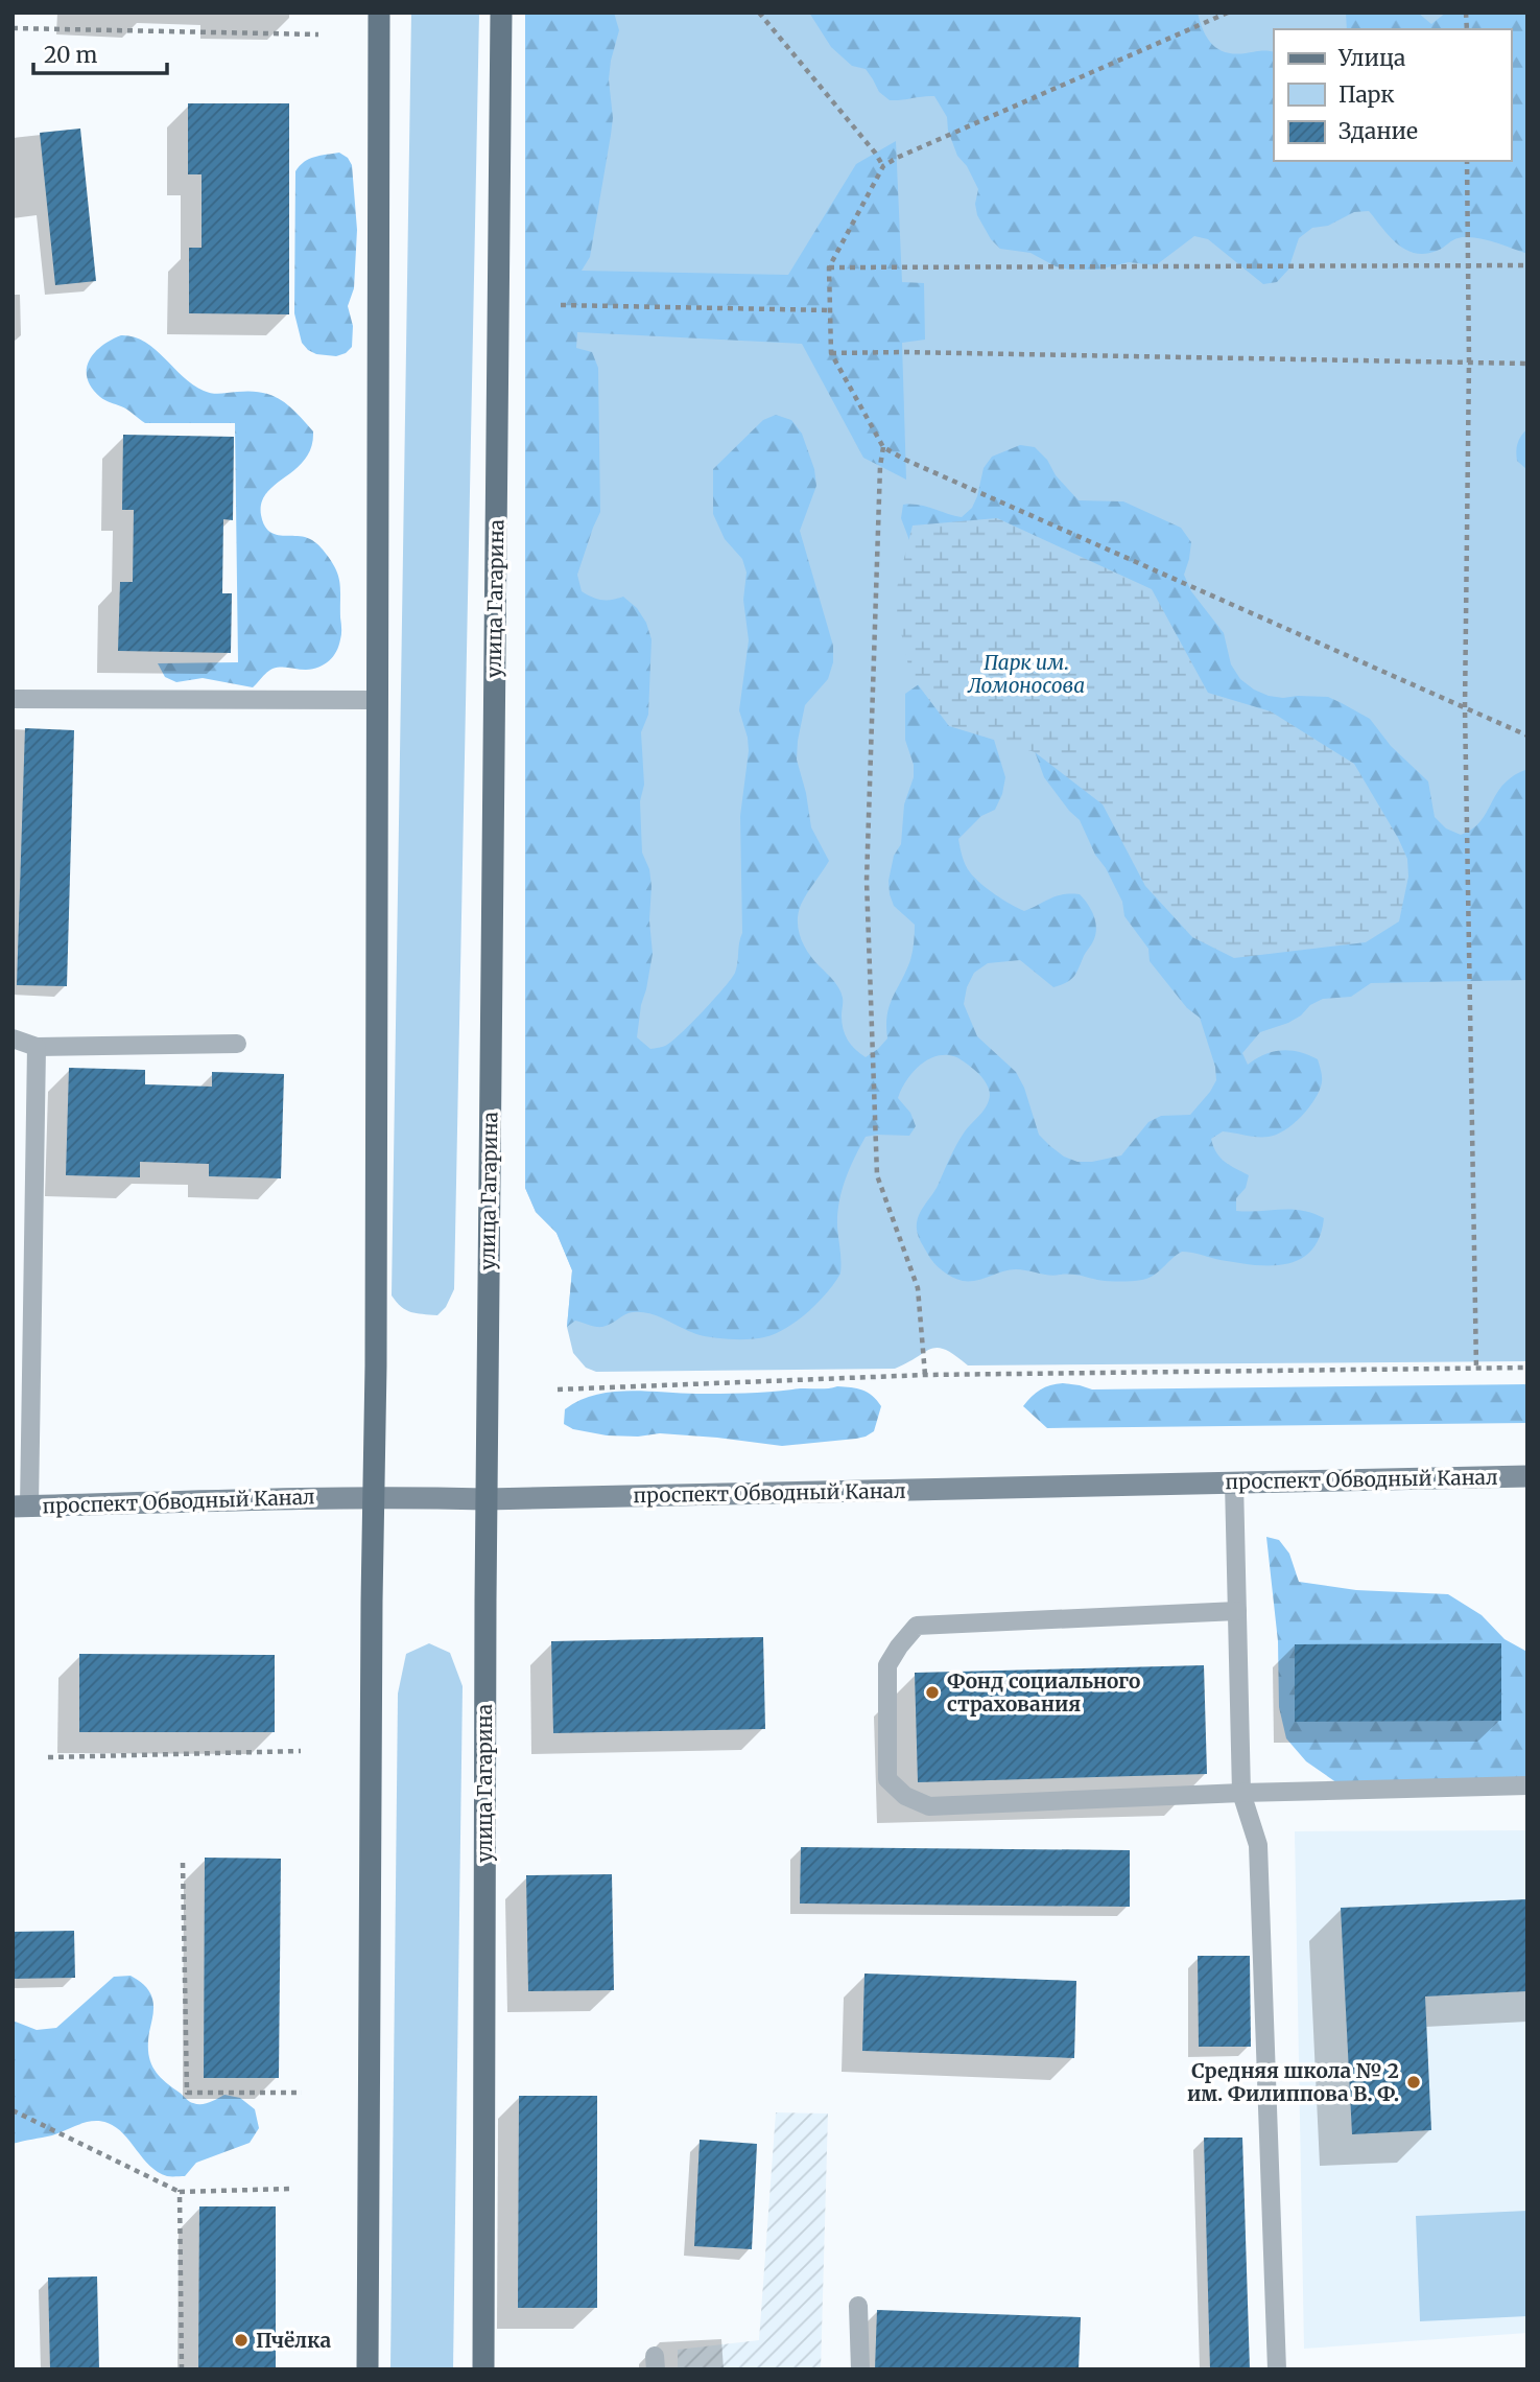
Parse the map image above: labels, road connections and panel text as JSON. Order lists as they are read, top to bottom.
{
  "streets": {
    "main road": ["улица Гагарина", "проспект Обводный Канал"]
  },
  "crossings": [
    ["улица Гагарина", "проспект Обводный Канал"]
  ],
  "parks": ["Парк им. Ломоносова"],
  "places": ["Фонд социального страхования", "Средняя школа № 2 им. Филиппова В. Ф.", "Пчёлка"],
  "legend": ["Улица", "Парк", "Здание"],
  "scale_bar": "20 m"
}
